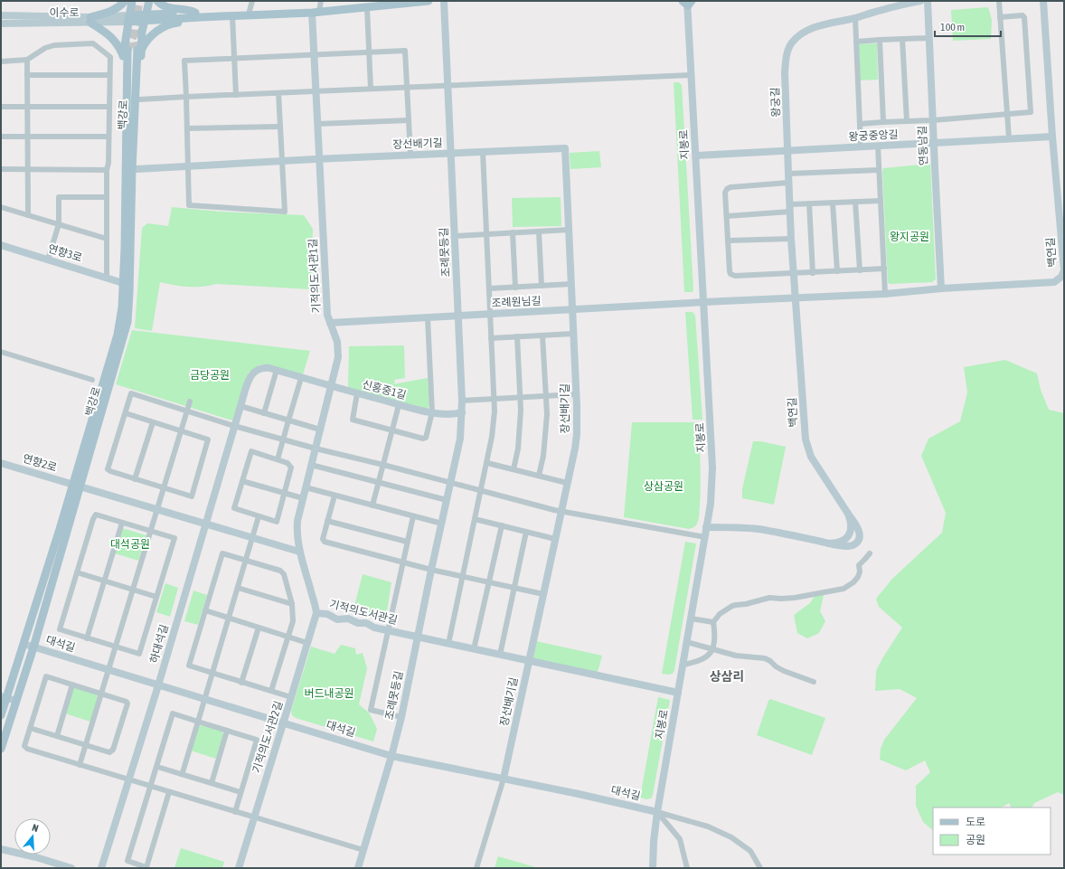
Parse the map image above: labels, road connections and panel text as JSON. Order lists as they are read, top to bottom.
{
  "streets": {
    "main road": ["백강로"],
    "street": [
      "이수로",
      "왕궁길",
      "왕궁중앙길",
      "장선배기길",
      "지봉로",
      "연동남길",
      "조례못등길",
      "백연길",
      "연향3로",
      "기적의도서관1길",
      "조례원님길",
      "신흥중1길",
      "연향2로",
      "기적의도서관길",
      "대석길",
      "하대석길",
      "기적의도서관2길"
    ]
  },
  "crossings": [
    ["왕궁길", "왕궁중앙길"],
    ["왕궁길", "백연길"],
    ["백강로", "연향3로"],
    ["백강로", "연향2로"],
    ["백강로", "대석길"],
    ["왕궁중앙길", "지봉로"],
    ["왕궁중앙길", "연동남길"],
    ["왕궁중앙길", "백연길"],
    ["장선배기길", "조례못등길"],
    ["장선배기길", "기적의도서관1길"],
    ["장선배기길", "조례원님길"],
    ["장선배기길", "기적의도서관길"],
    ["장선배기길", "대석길"],
    ["지봉로", "백연길"],
    ["지봉로", "조례원님길"],
    ["지봉로", "기적의도서관길"],
    ["지봉로", "대석길"],
    ["연동남길", "백연길"],
    ["조례못등길", "조례원님길"],
    ["조례못등길", "신흥중1길"],
    ["조례못등길", "기적의도서관길"],
    ["조례못등길", "대석길"],
    ["백연길", "조례원님길"],
    ["기적의도서관1길", "조례원님길"],
    ["기적의도서관1길", "신흥중1길"],
    ["기적의도서관1길", "기적의도서관길"],
    ["신흥중1길", "하대석길"],
    ["기적의도서관길", "기적의도서관2길"],
    ["대석길", "하대석길"],
    ["대석길", "기적의도서관2길"]
  ],
  "districts": ["상삼리"],
  "parks": [
    "왕지공원",
    "금당공원",
    "상삼공원",
    "대석공원",
    "버드내공원"
  ],
  "legend": ["도로", "공원"],
  "scale_bar": "100 m",
  "north": "top"
}
